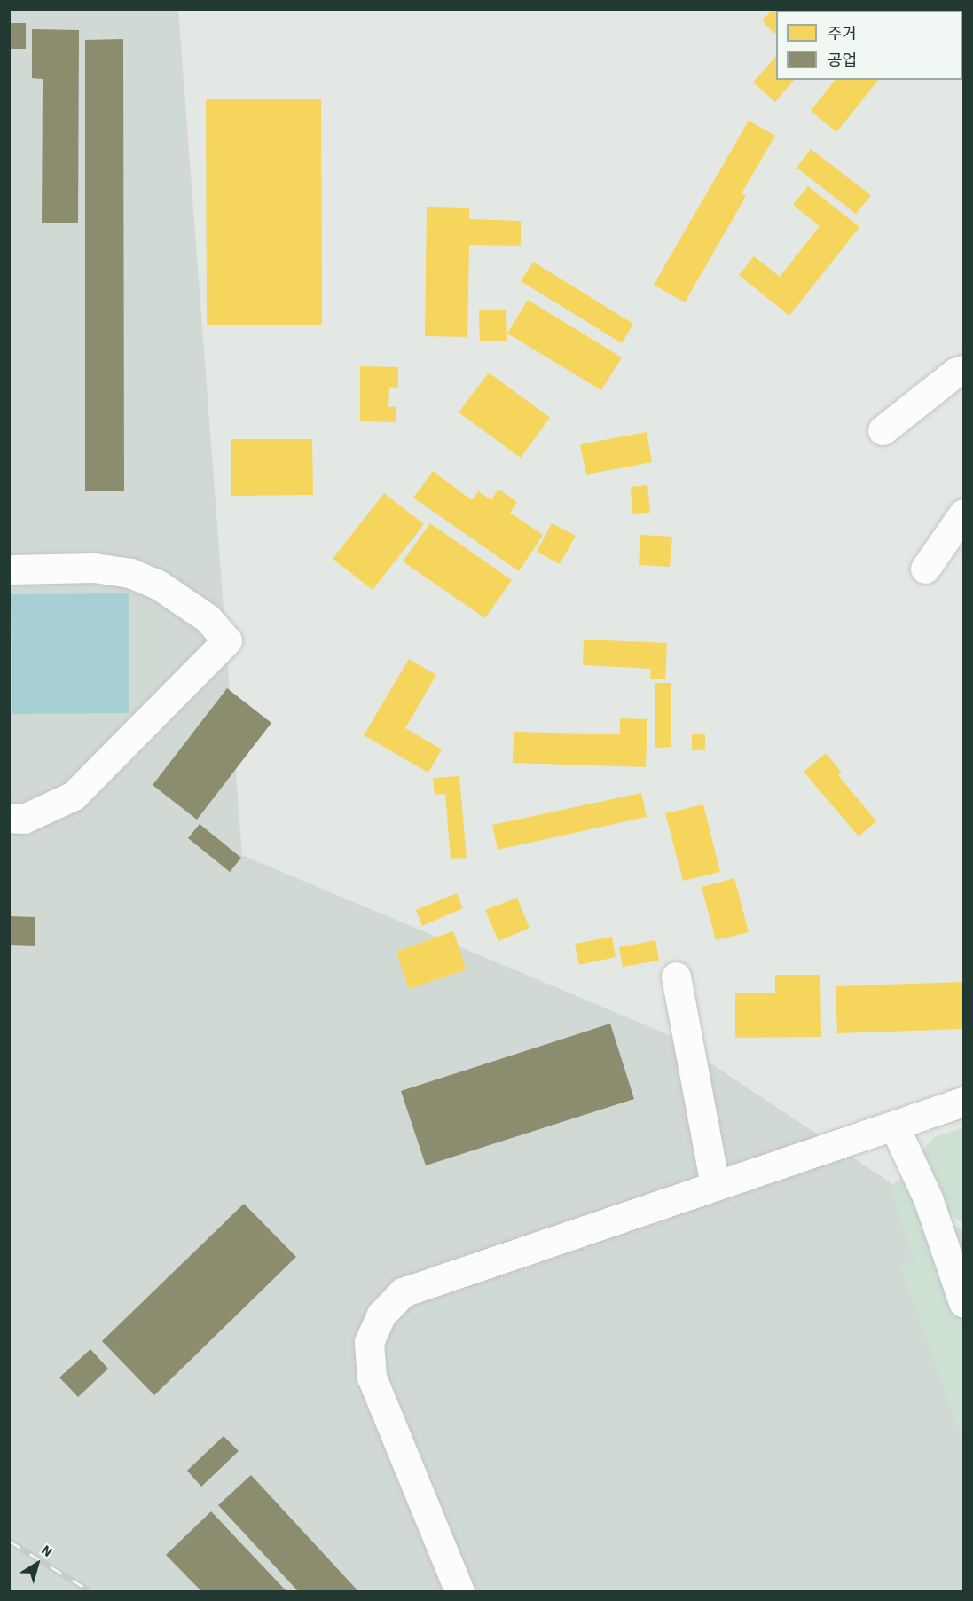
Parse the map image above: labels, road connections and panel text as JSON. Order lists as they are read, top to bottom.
{
  "legend": ["주거", "공업"],
  "north": "top right"
}
